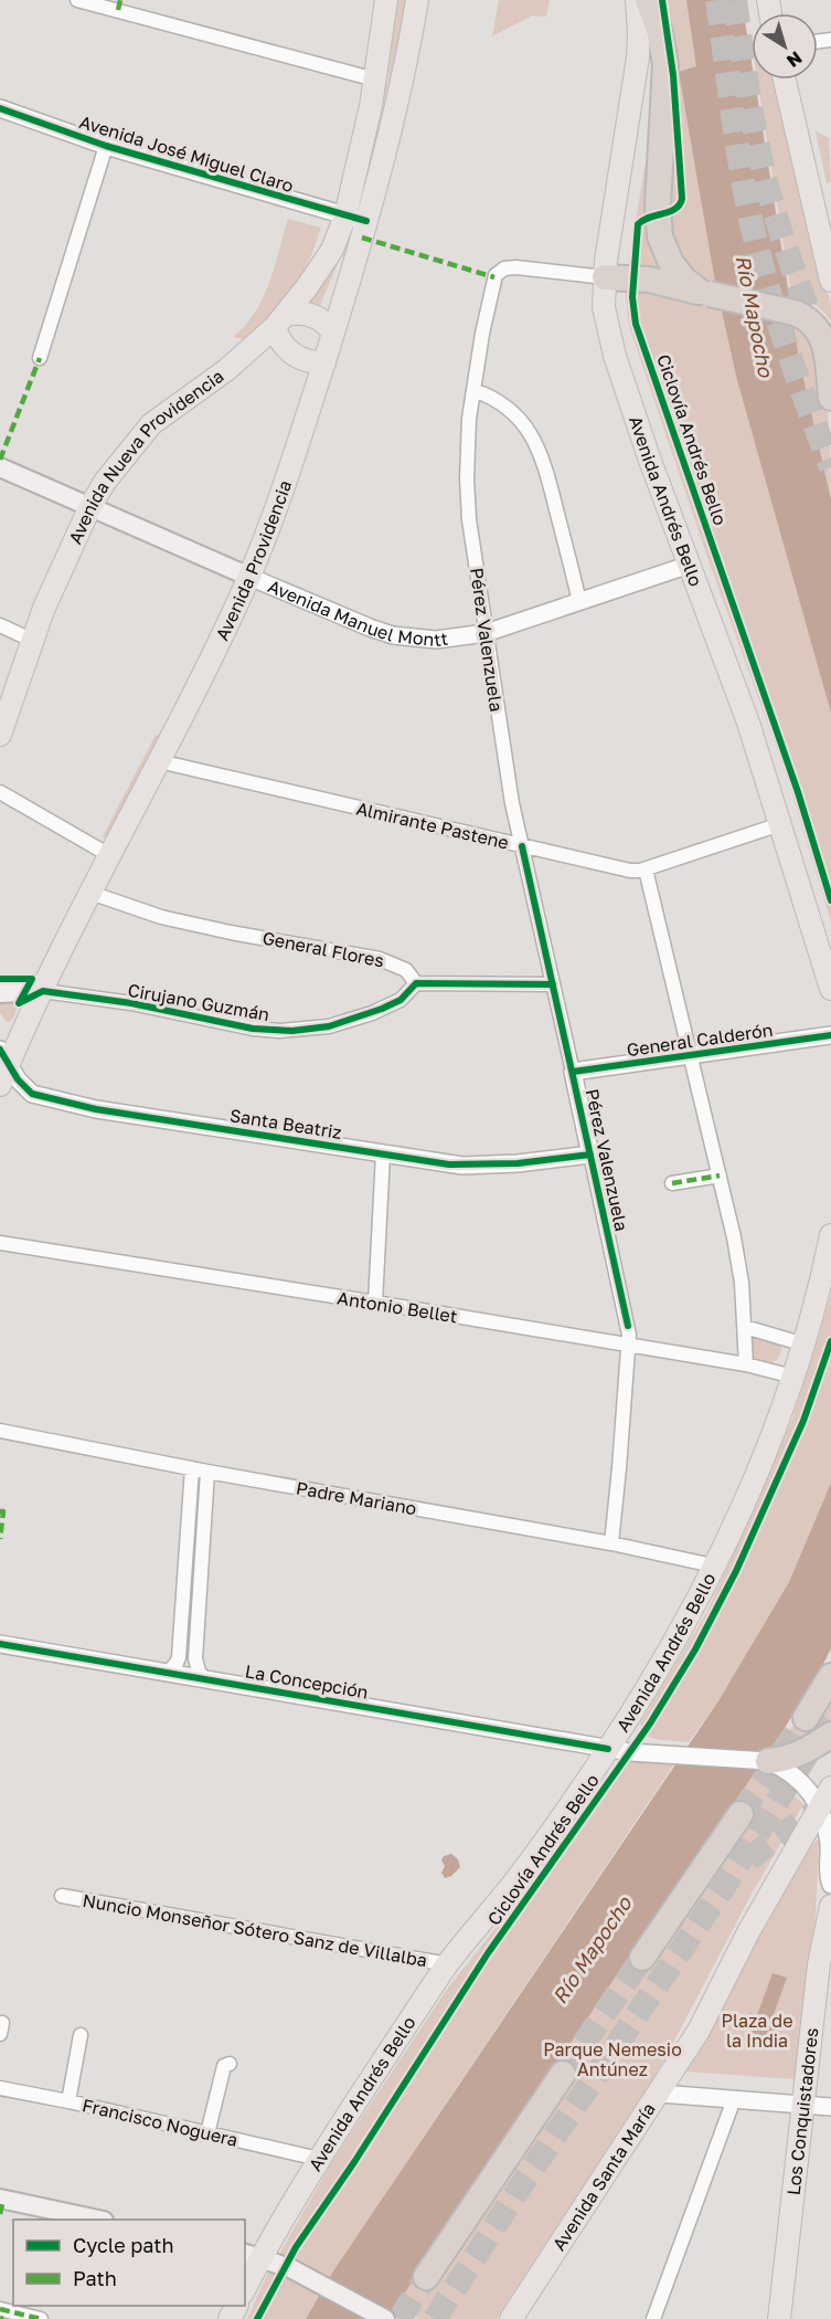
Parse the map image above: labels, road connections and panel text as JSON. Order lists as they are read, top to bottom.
{
  "streets": {
    "main road": [
      "Avenida Nueva Providencia",
      "Avenida Andrés Bello",
      "Avenida Providencia",
      "Avenida Manuel Montt",
      "Los Conquistadores",
      "Avenida Santa María"
    ],
    "street": [
      "Avenida José Miguel Claro",
      "Pérez Valenzuela",
      "Almirante Pastene",
      "General Flores",
      "Cirujano Guzmán",
      "General Calderón",
      "Santa Beatriz",
      "Antonio Bellet",
      "Padre Mariano",
      "La Concepción",
      "Nuncio Monseñor Sótero Sanz de Villalba",
      "Francisco Noguera"
    ],
    "cycle path": ["Ciclovía Andrés Bello"]
  },
  "crossings": [
    ["Avenida José Miguel Claro", "Avenida Nueva Providencia"],
    ["Avenida José Miguel Claro", "Avenida Providencia"],
    ["Avenida Nueva Providencia", "Avenida Providencia"],
    ["Avenida Nueva Providencia", "Avenida Manuel Montt"],
    ["Avenida Andrés Bello", "Avenida Manuel Montt"],
    ["Avenida Andrés Bello", "Pérez Valenzuela"],
    ["Avenida Andrés Bello", "Almirante Pastene"],
    ["Avenida Andrés Bello", "Antonio Bellet"],
    ["Avenida Andrés Bello", "Padre Mariano"],
    ["Avenida Andrés Bello", "La Concepción"],
    ["Avenida Andrés Bello", "Nuncio Monseñor Sótero Sanz de Villalba"],
    ["Avenida Andrés Bello", "Francisco Noguera"],
    ["Avenida Providencia", "Avenida Manuel Montt"],
    ["Avenida Providencia", "Almirante Pastene"],
    ["Avenida Providencia", "General Flores"],
    ["Avenida Providencia", "Cirujano Guzmán"],
    ["Avenida Providencia", "Santa Beatriz"],
    ["Avenida Manuel Montt", "Pérez Valenzuela"],
    ["Pérez Valenzuela", "Almirante Pastene"],
    ["Pérez Valenzuela", "General Calderón"],
    ["Pérez Valenzuela", "Santa Beatriz"],
    ["Pérez Valenzuela", "Antonio Bellet"],
    ["Pérez Valenzuela", "Padre Mariano"],
    ["General Flores", "Cirujano Guzmán"]
  ],
  "water": ["Río Mapocho"],
  "parks": ["Plaza de la India", "Parque Nemesio Antúnez"],
  "legend": ["Cycle path", "Path"],
  "north": "bottom right"
}
